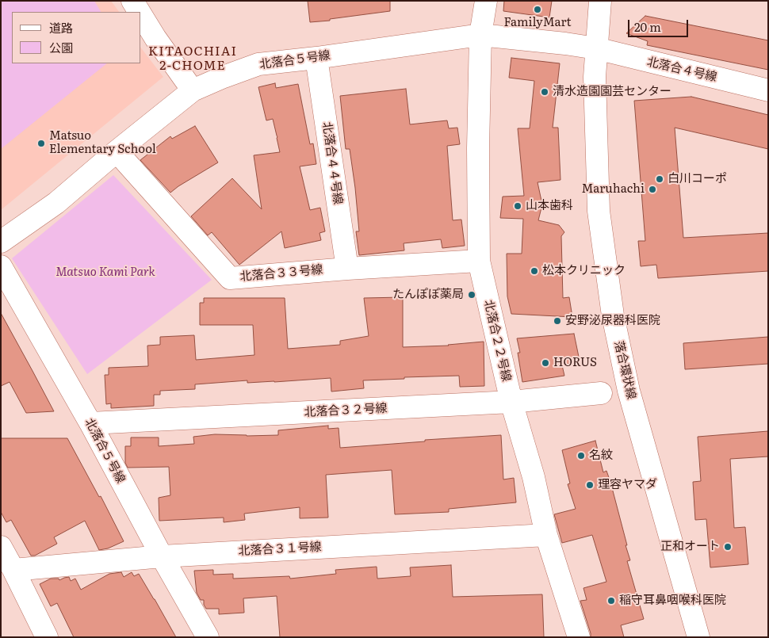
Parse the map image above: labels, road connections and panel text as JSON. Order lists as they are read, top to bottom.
{
  "streets": {
    "street": [
      "北落合５号線",
      "北落合４号線",
      "北落合４４号線",
      "北落合３３号線",
      "北落合２２号線",
      "落合環状線",
      "北落合３２号線",
      "北落合３１号線"
    ]
  },
  "crossings": [
    ["北落合５号線", "北落合４号線"],
    ["北落合５号線", "北落合４４号線"],
    ["北落合５号線", "北落合３３号線"],
    ["北落合５号線", "北落合２２号線"],
    ["北落合５号線", "落合環状線"],
    ["北落合５号線", "北落合３２号線"],
    ["北落合５号線", "北落合３１号線"],
    ["北落合４号線", "落合環状線"],
    ["北落合４４号線", "北落合３３号線"],
    ["北落合３３号線", "北落合２２号線"],
    ["北落合２２号線", "北落合３２号線"],
    ["北落合２２号線", "北落合３１号線"]
  ],
  "districts": ["KITAOCHIAI 2-CHOME"],
  "parks": ["Matsuo Kami Park"],
  "places": [
    "FamilyMart",
    "清水造園園芸センター",
    "Matsuo Elementary School",
    "白川コーポ",
    "Maruhachi",
    "山本歯科",
    "松本クリニック",
    "たんぽぽ薬局",
    "安野泌尿器科医院",
    "HORUS",
    "名紋",
    "理容ヤマダ",
    "正和オート",
    "稲守耳鼻咽喉科医院"
  ],
  "legend": ["道路", "公園"],
  "scale_bar": "20 m"
}
